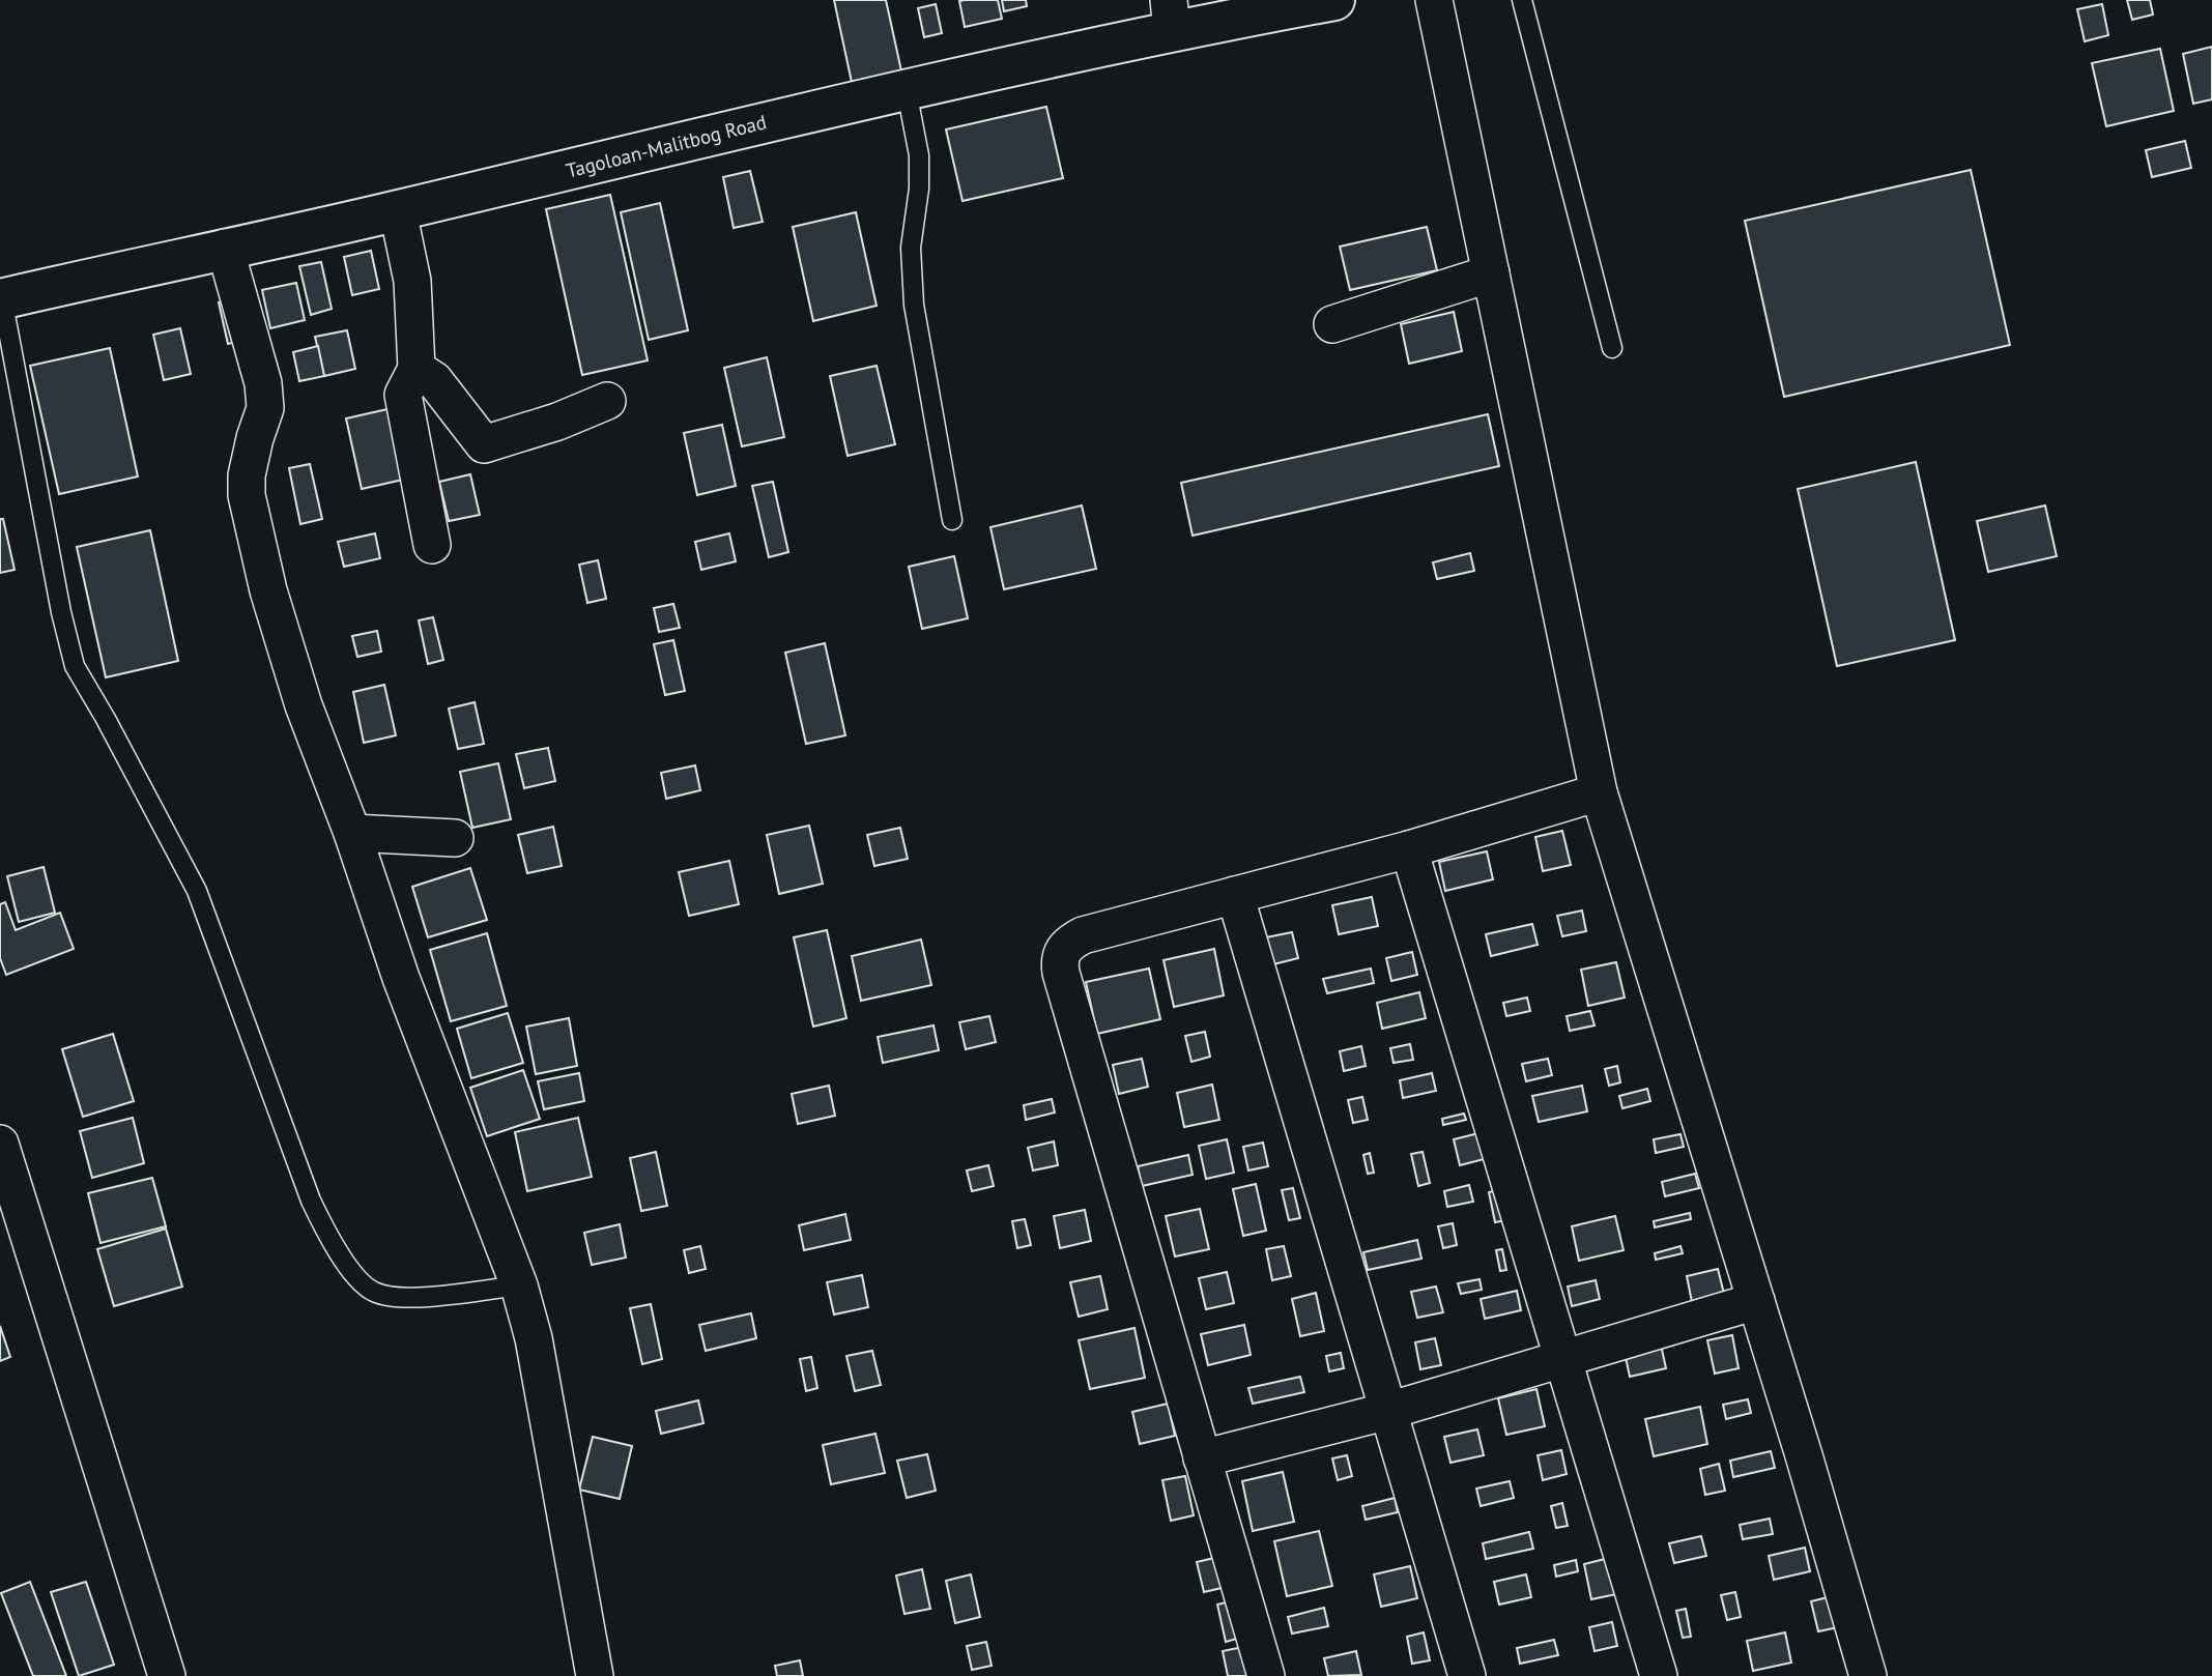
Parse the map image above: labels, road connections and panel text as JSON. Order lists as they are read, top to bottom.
{
  "streets": {
    "main road": ["Tagoloan-Malitbog Road"]
  }
}
